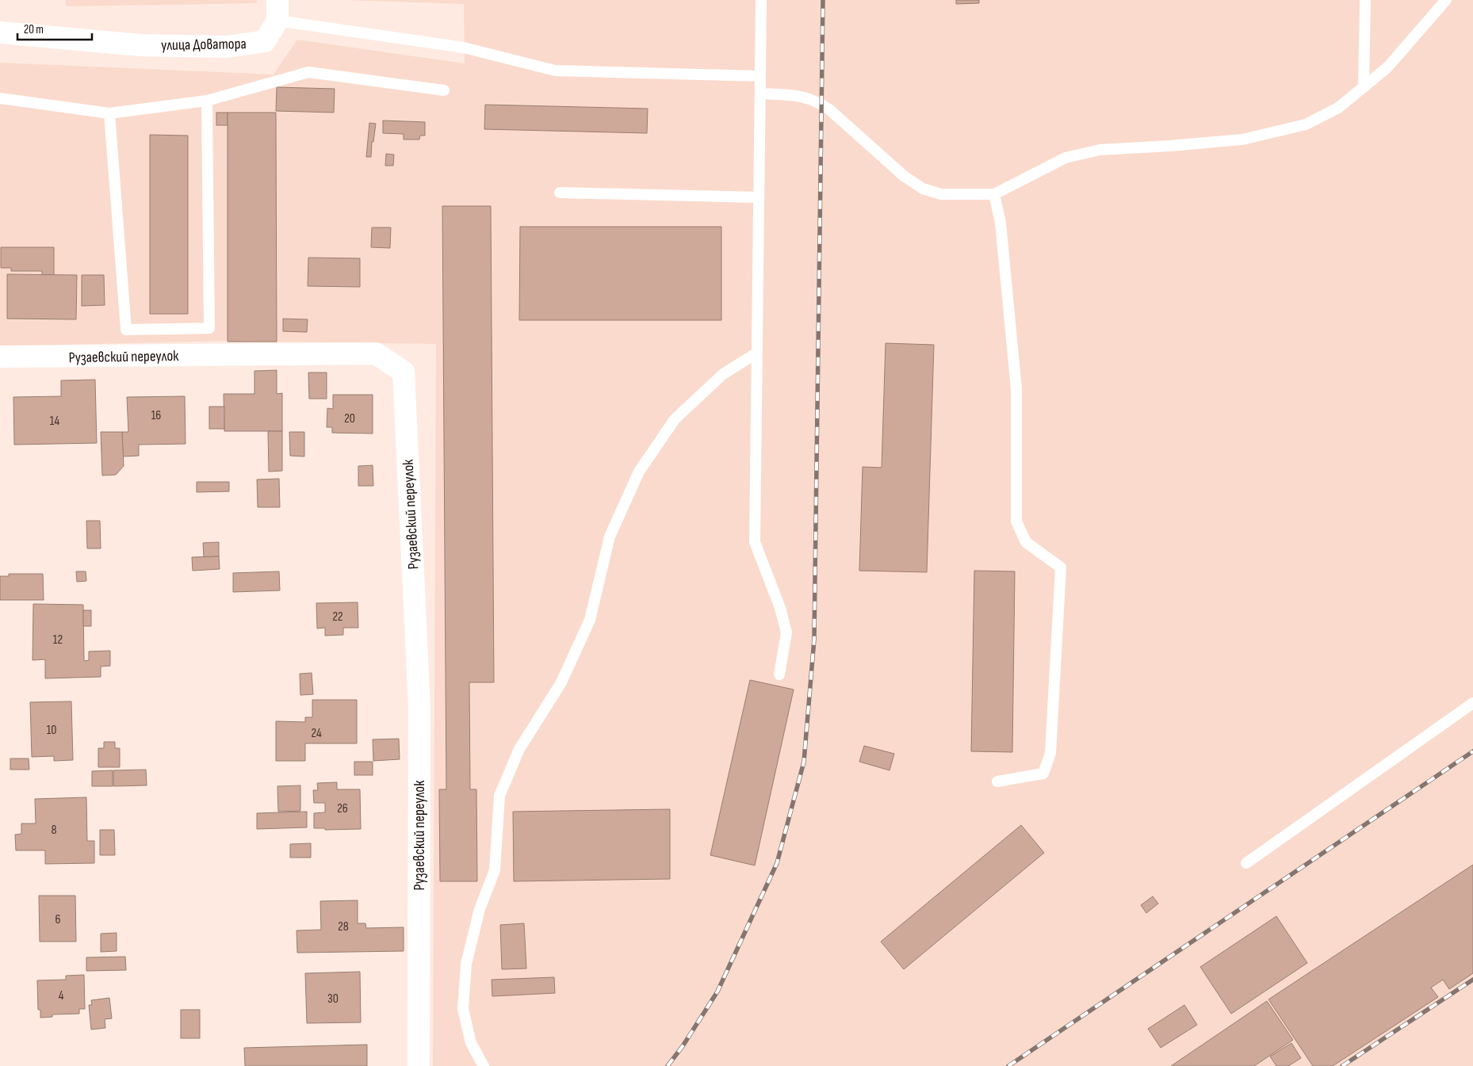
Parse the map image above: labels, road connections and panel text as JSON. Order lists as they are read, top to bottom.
{
  "streets": {
    "street": ["улица Доватора", "Рузаевский переулок"]
  },
  "house_numbers": [
    "16",
    "20",
    "14",
    "22",
    "12",
    "10",
    "24",
    "26",
    "8",
    "6",
    "28",
    "4",
    "30"
  ],
  "scale_bar": "20 m"
}
